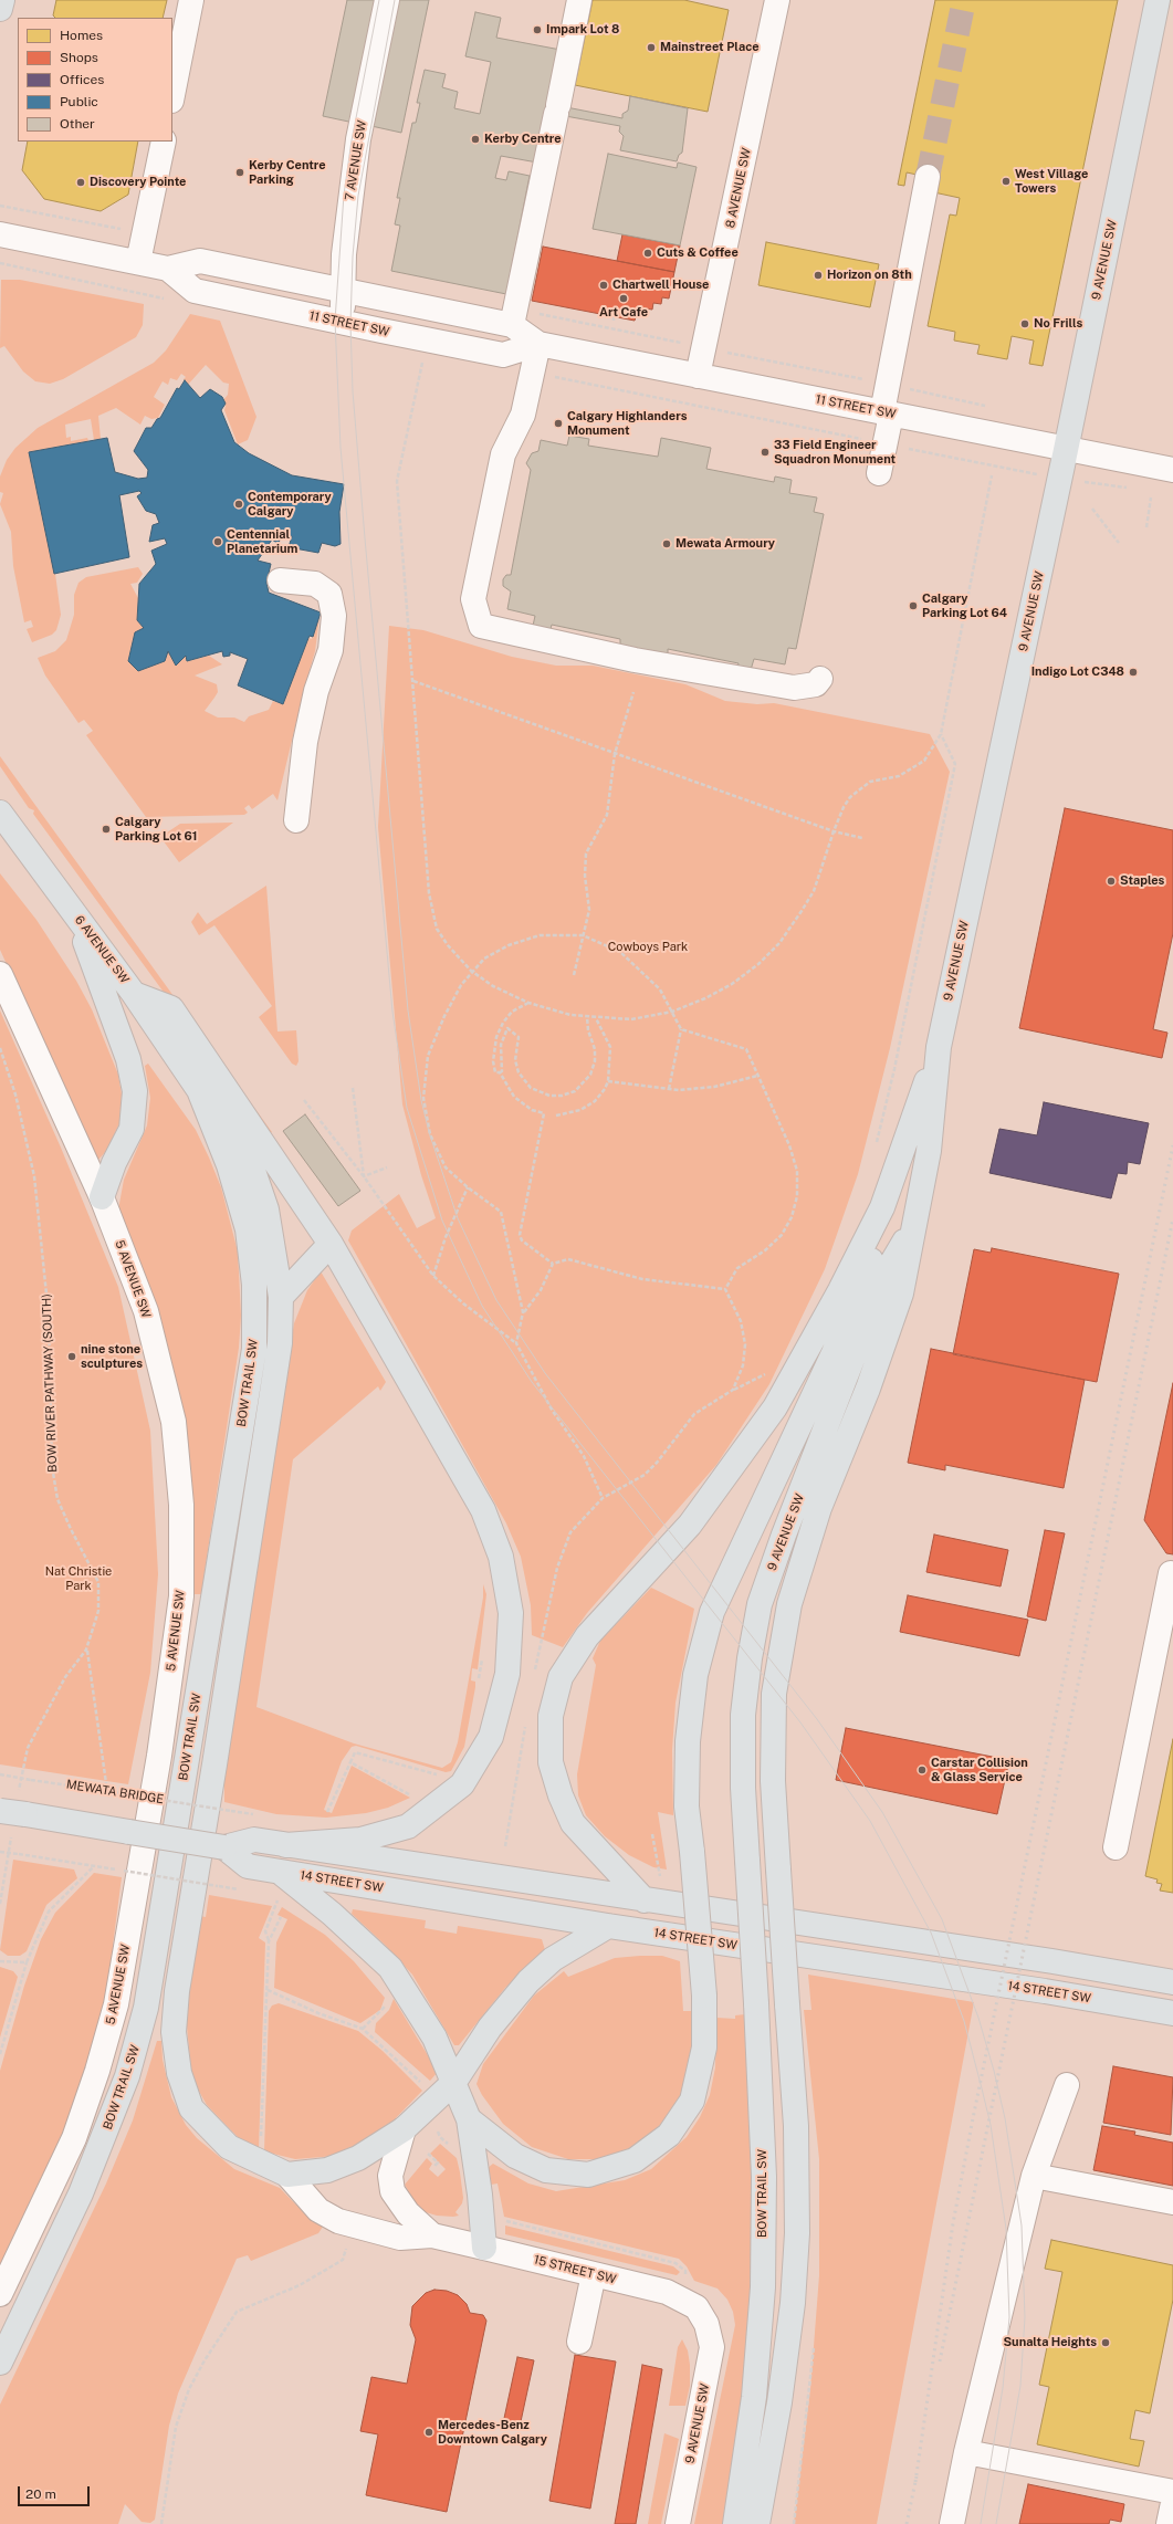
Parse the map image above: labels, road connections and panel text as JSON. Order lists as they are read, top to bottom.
{
  "streets": {
    "main road": [
      "9 AVENUE SW",
      "6 AVENUE SW",
      "BOW TRAIL SW",
      "14 STREET SW"
    ],
    "street": [
      "7 AVENUE SW",
      "8 AVENUE SW",
      "11 STREET SW",
      "5 AVENUE SW",
      "15 STREET SW"
    ],
    "path": ["BOW RIVER PATHWAY (SOUTH)", "MEWATA BRIDGE"]
  },
  "crossings": [
    ["7 AVENUE SW", "11 STREET SW"],
    ["8 AVENUE SW", "11 STREET SW"],
    ["9 AVENUE SW", "11 STREET SW"],
    ["9 AVENUE SW", "BOW TRAIL SW"],
    ["9 AVENUE SW", "15 STREET SW"],
    ["6 AVENUE SW", "BOW TRAIL SW"],
    ["BOW RIVER PATHWAY (SOUTH)", "14 STREET SW"]
  ],
  "parks": ["Cowboys Park", "Nat Christie Park"],
  "places": [
    "Impark Lot 8",
    "Mainstreet Place",
    "Kerby Centre",
    "Kerby Centre Parking",
    "West Village Towers",
    "Discovery Pointe",
    "Cuts & Coffee",
    "Horizon on 8th",
    "Chartwell House",
    "Art Cafe",
    "No Frills",
    "Calgary Highlanders Monument",
    "33 Field Engineer Squadron Monument",
    "Contemporary Calgary",
    "Centennial Planetarium",
    "Mewata Armoury",
    "Calgary Parking Lot 64",
    "Indigo Lot C348",
    "Calgary Parking Lot 61",
    "Staples",
    "nine stone sculptures",
    "Carstar Collision & Glass Service",
    "Sunalta Heights",
    "Mercedes-Benz Downtown Calgary"
  ],
  "legend": [
    "Homes",
    "Shops",
    "Offices",
    "Public",
    "Other"
  ],
  "scale_bar": "20 m"
}
